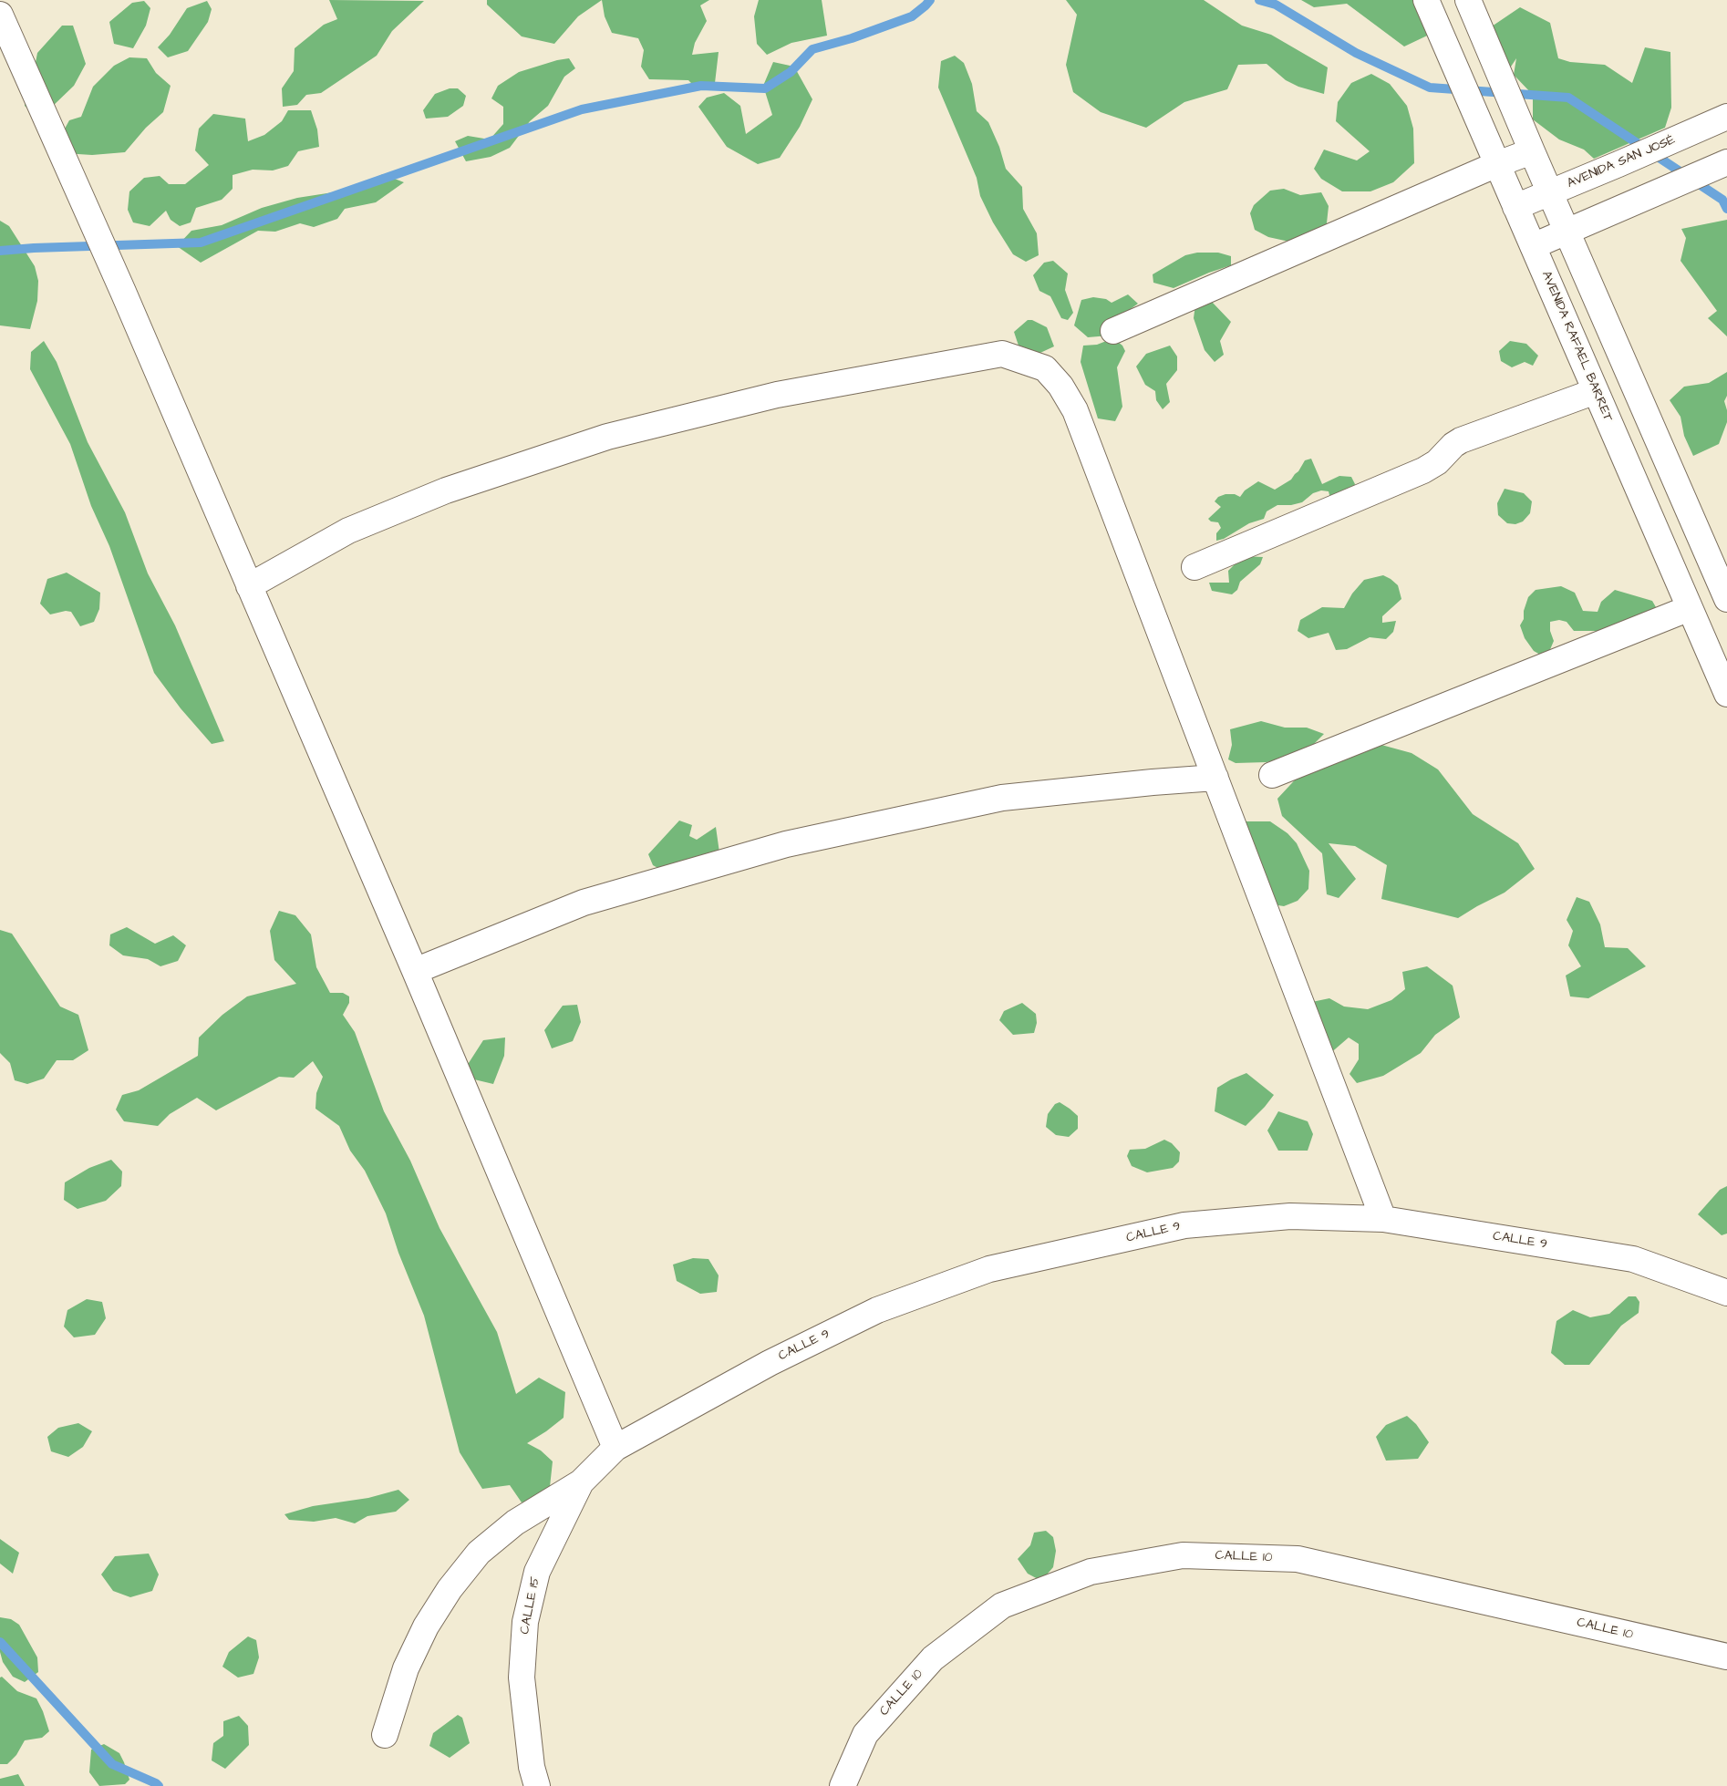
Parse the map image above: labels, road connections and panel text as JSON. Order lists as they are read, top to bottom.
{
  "streets": {
    "street": [
      "AVENIDA SAN JOSÉ",
      "AVENIDA RAFAEL BARRET",
      "CALLE 9",
      "CALLE 10",
      "CALLE 15"
    ]
  },
  "crossings": [
    ["AVENIDA SAN JOSÉ", "AVENIDA RAFAEL BARRET"],
    ["CALLE 9", "CALLE 15"]
  ]
}
